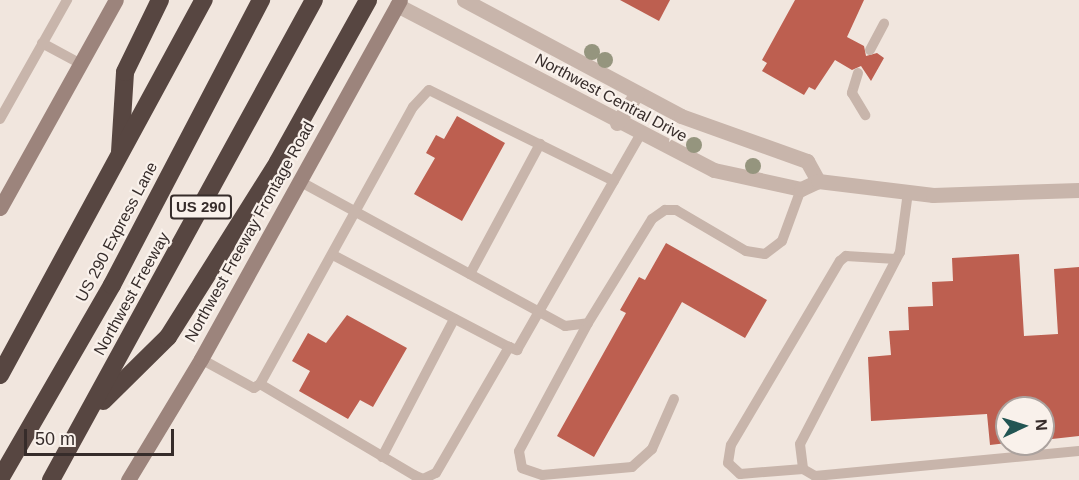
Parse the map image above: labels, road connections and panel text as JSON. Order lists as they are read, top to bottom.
{
  "streets": {
    "highway": ["US 290", "US 290 Express Lane", "Northwest Freeway"],
    "main road": ["Northwest Freeway Frontage Road"],
    "street": ["Northwest Central Drive"]
  },
  "crossings": [
    ["Northwest Central Drive", "Northwest Freeway Frontage Road"]
  ],
  "scale_bar": "50 m",
  "north": "right"
}
